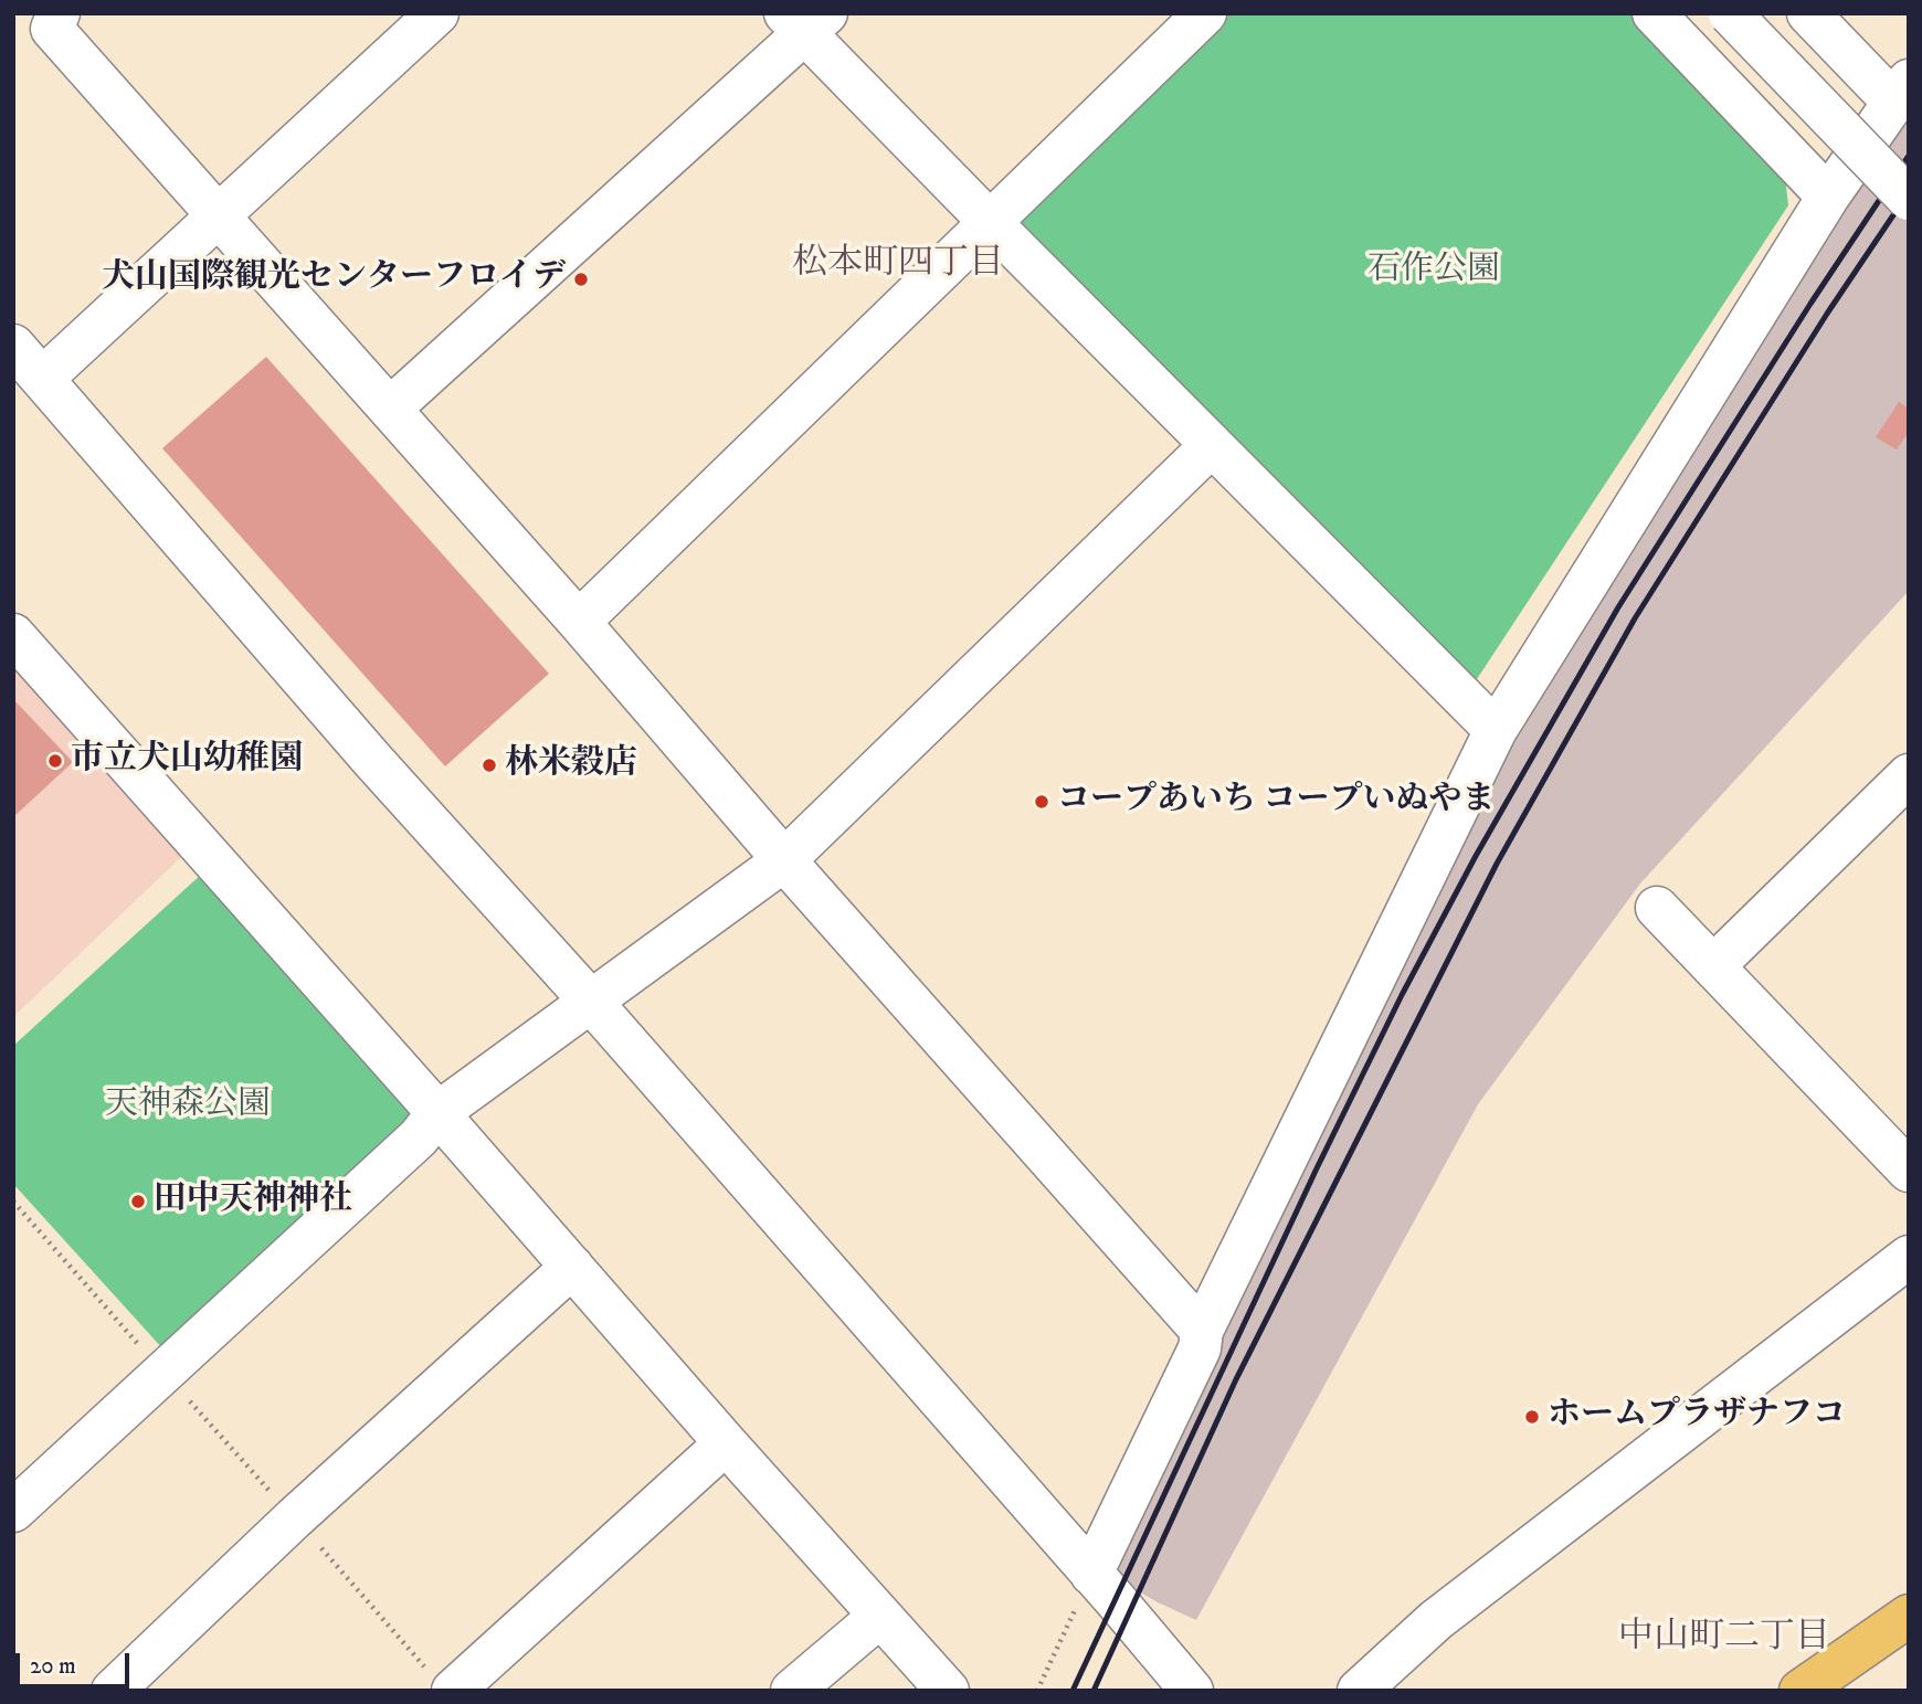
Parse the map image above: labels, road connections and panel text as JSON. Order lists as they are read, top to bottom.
{
  "districts": ["松本町四丁目", "中山町二丁目"],
  "parks": ["石作公園", "天神森公園"],
  "places": [
    "犬山国際観光センターフロイデ",
    "市立犬山幼稚園",
    "林米穀店",
    "コープあいち コープいぬやま",
    "田中天神神社",
    "ホームプラザナフコ"
  ],
  "scale_bar": "20 m"
}
